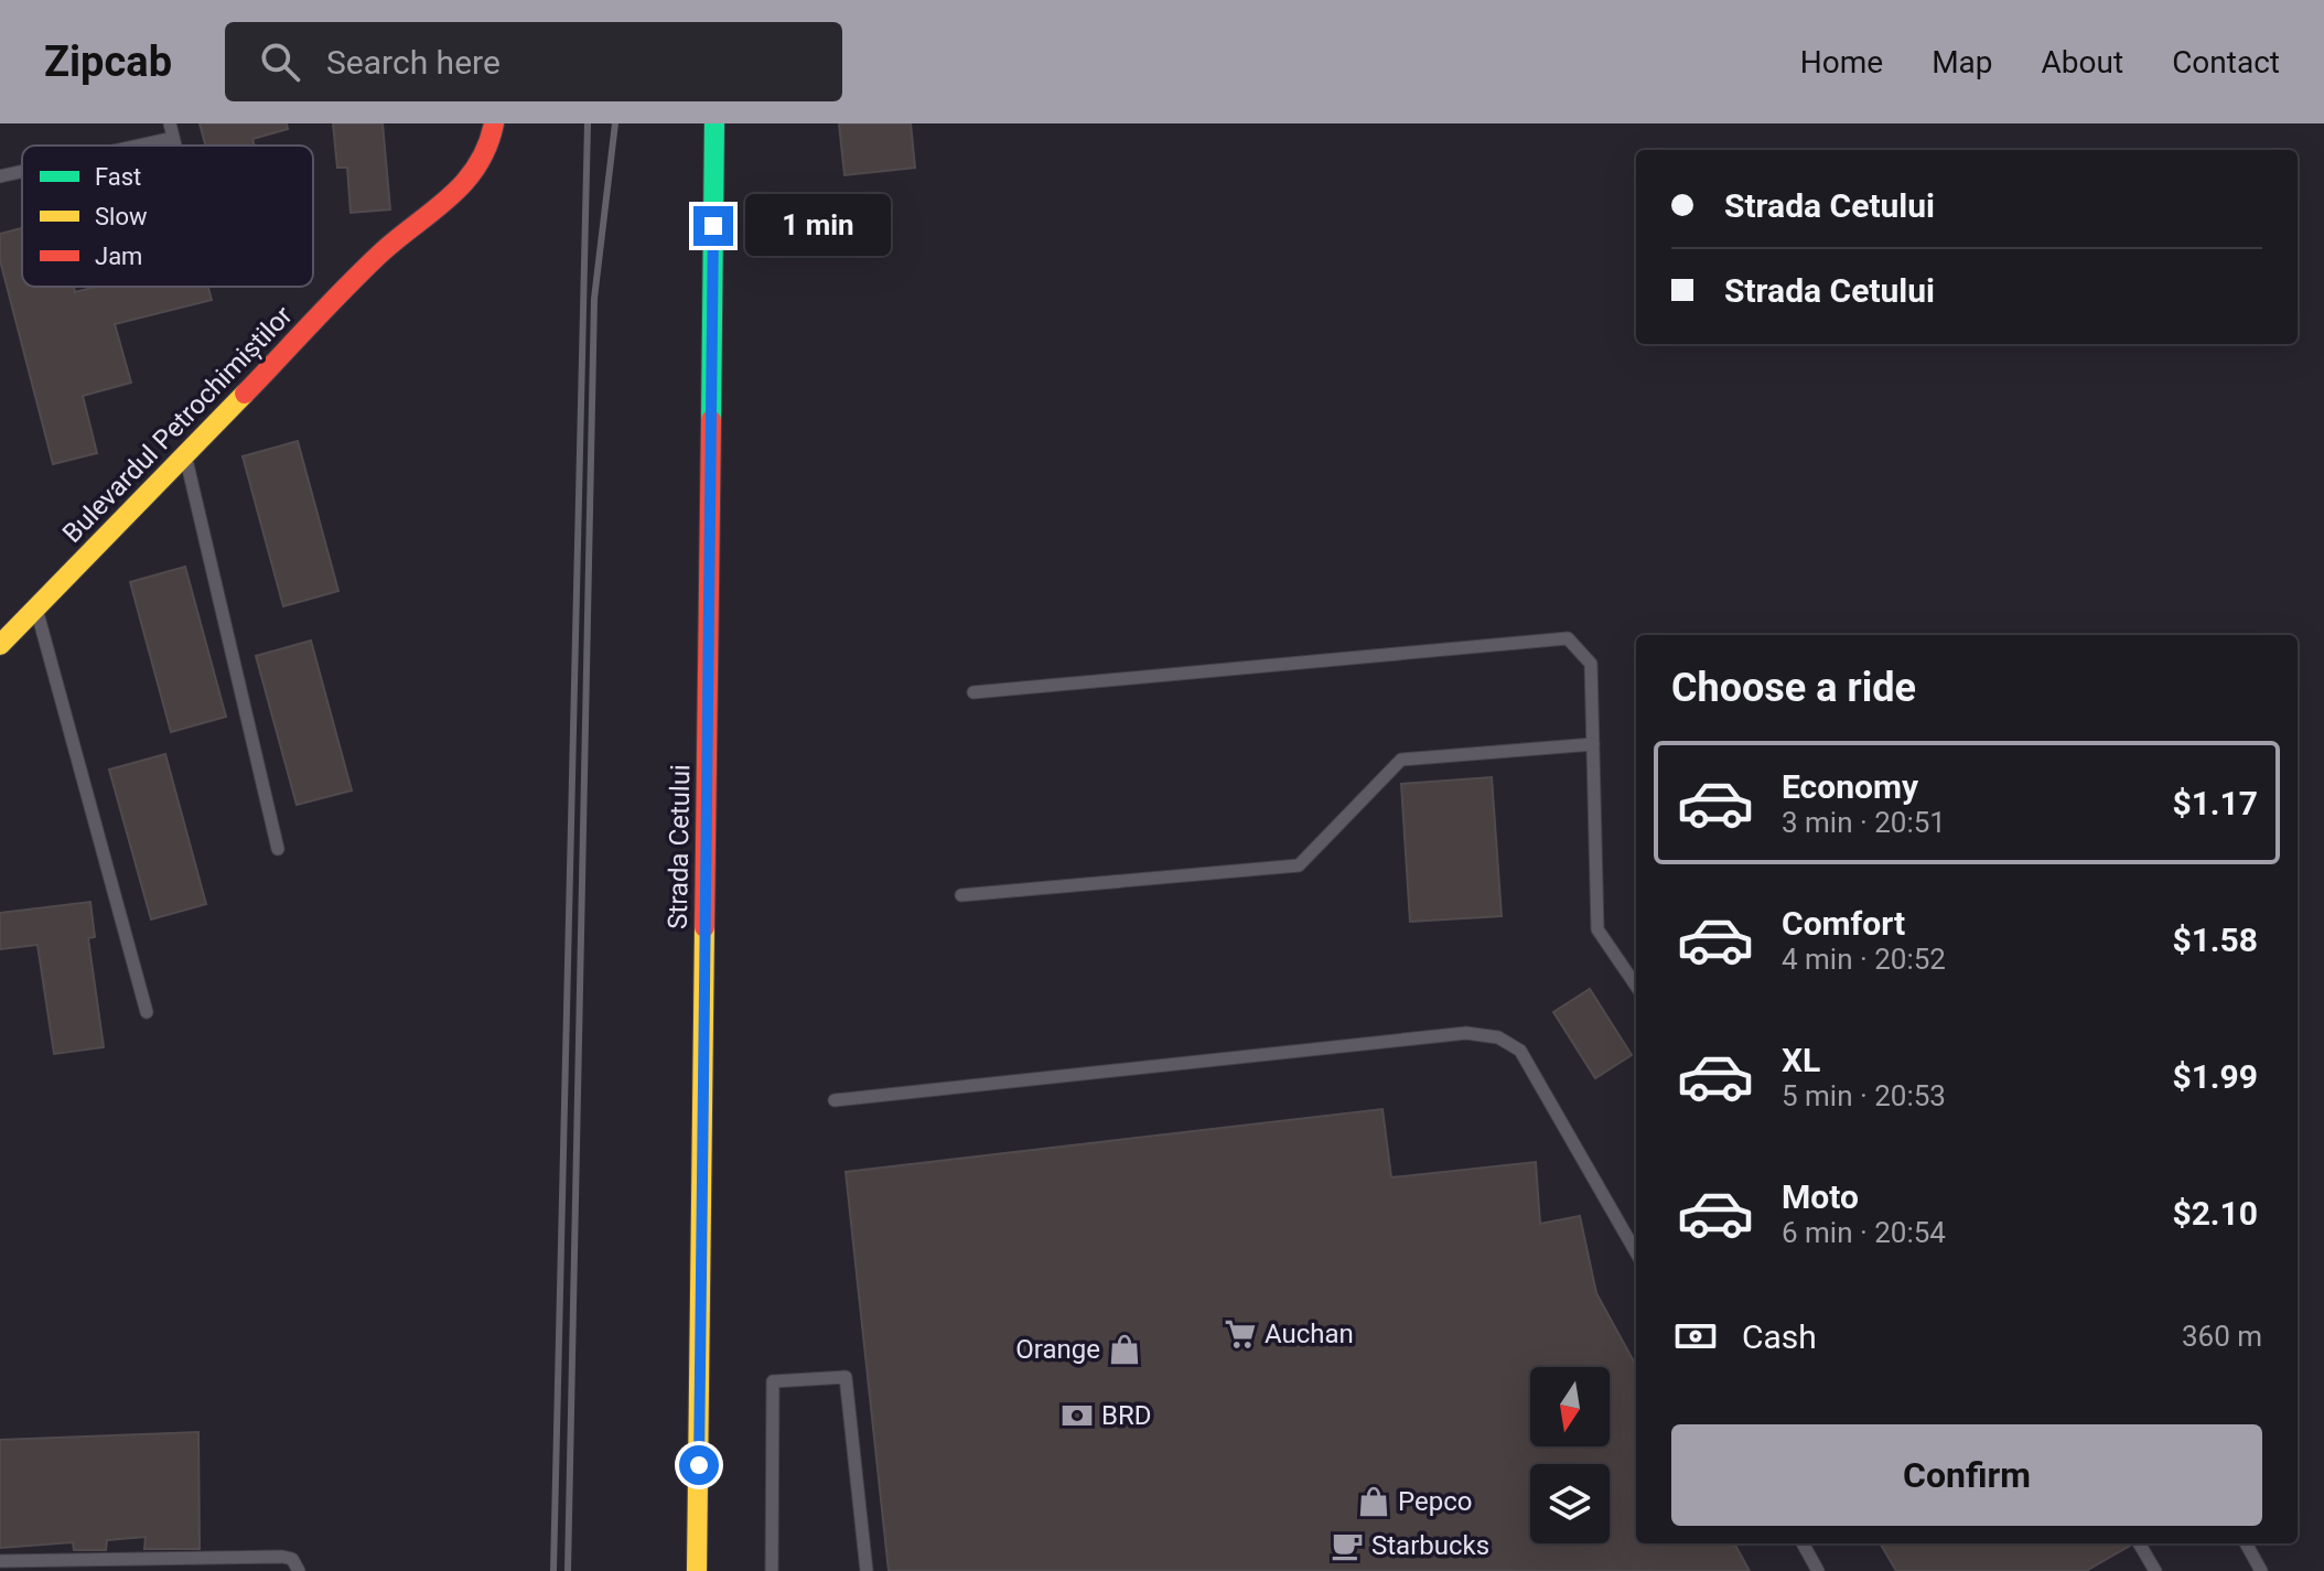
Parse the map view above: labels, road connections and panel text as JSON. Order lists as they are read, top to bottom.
{
  "streets": {
    "street": ["Bulevardul Petrochimiștilor", "Strada Cetului"]
  },
  "places": {
    "supermarket": ["Auchan"],
    "shop": ["Orange", "Pepco"],
    "bank": ["BRD"],
    "cafe": ["Starbucks"]
  },
  "legend": ["Fast", "Slow", "Jam"],
  "north": "bottom",
  "page": {
    "header": "Zipcab",
    "search": "Search here",
    "nav": [
      "Home",
      "Map",
      "About",
      "Contact"
    ],
    "banner": ["Strada Cetului", "Strada Cetului"],
    "bubble": "1 min",
    "heading": "Choose a ride",
    "list": [
      {
        "name": "Economy",
        "note": "3 min · 20:51",
        "value": "$1.17"
      },
      {
        "name": "Comfort",
        "note": "4 min · 20:52",
        "value": "$1.58"
      },
      {
        "name": "XL",
        "note": "5 min · 20:53",
        "value": "$1.99"
      },
      {
        "name": "Moto",
        "note": "6 min · 20:54",
        "value": "$2.10"
      }
    ],
    "pay": ["Cash", "360 m"],
    "buttons": "Confirm"
  }
}
